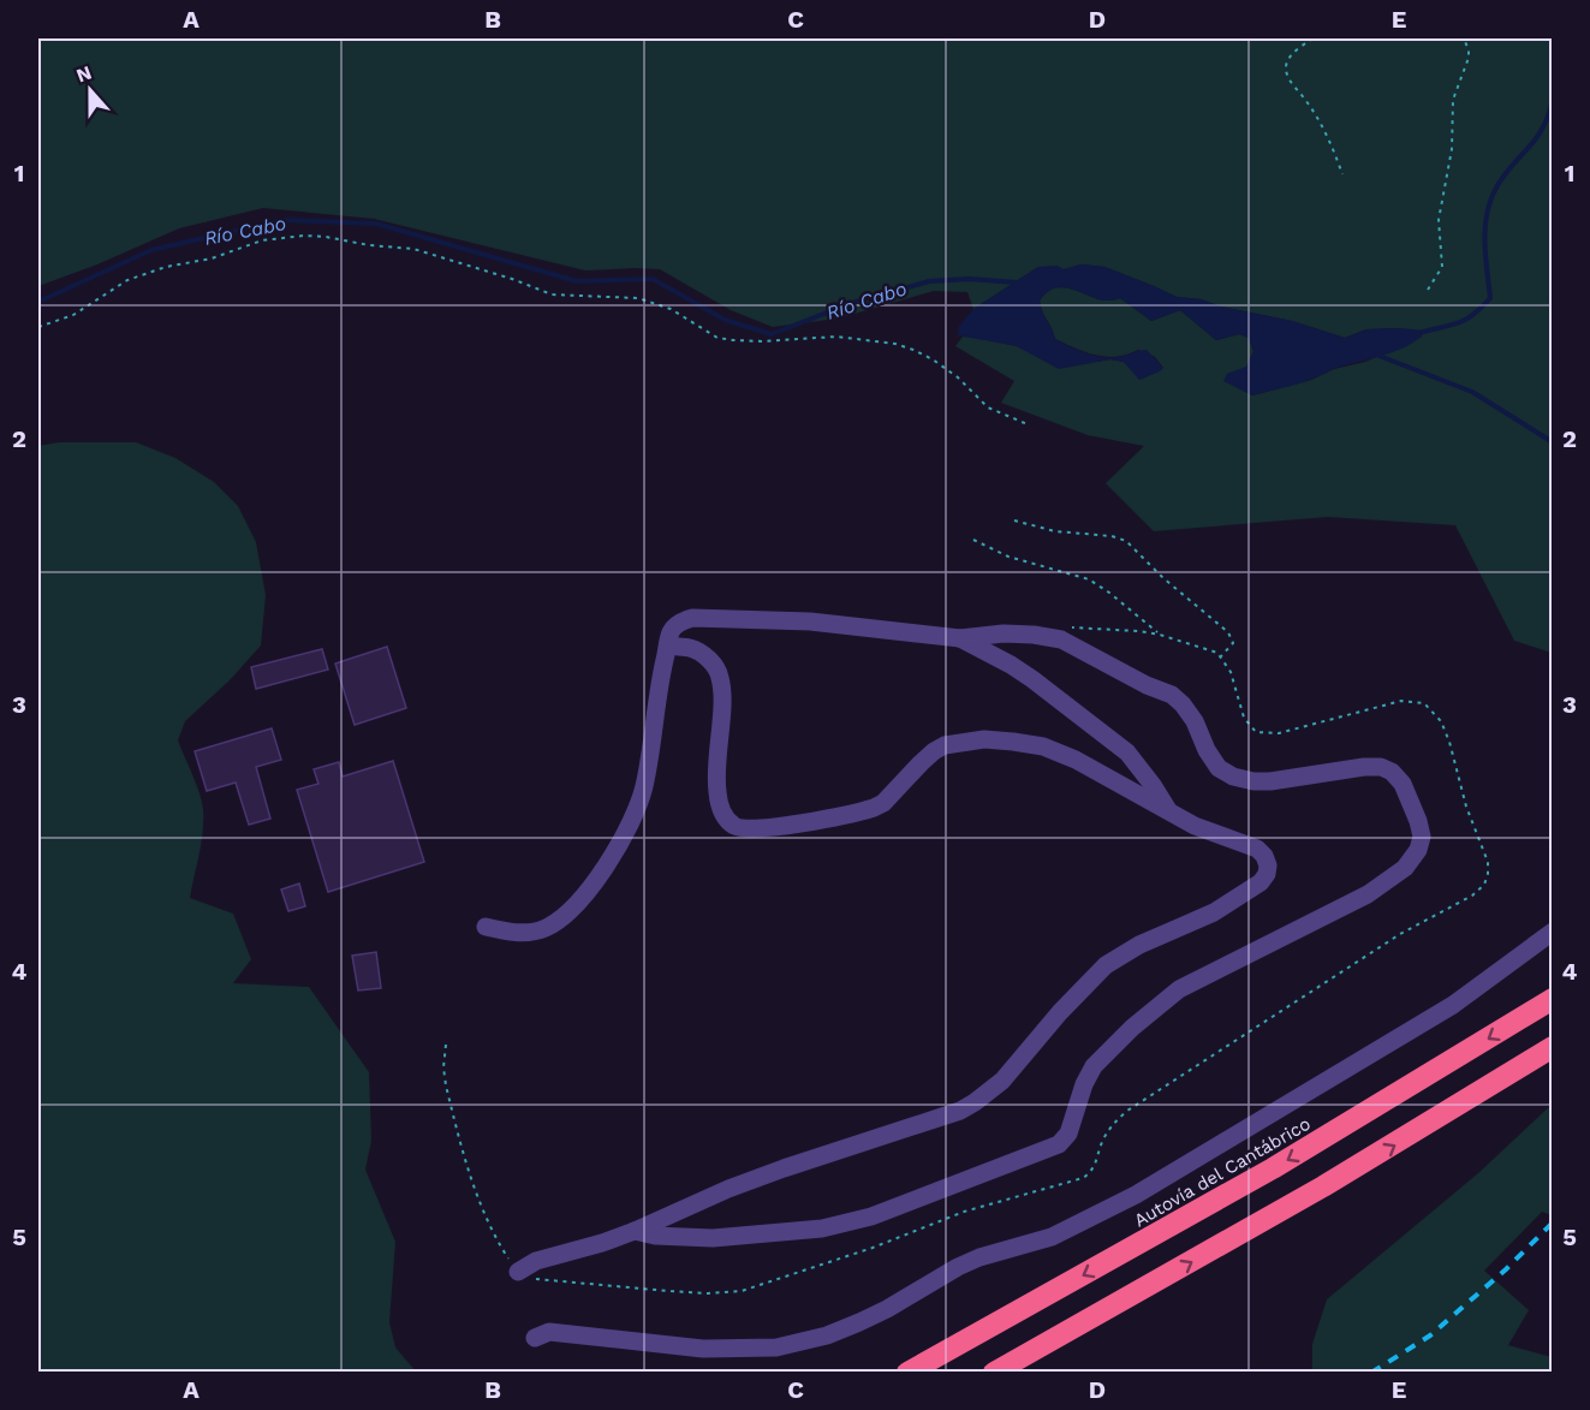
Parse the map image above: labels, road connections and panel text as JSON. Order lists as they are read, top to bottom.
{
  "streets": {
    "highway": ["Autovía del Cantábrico"]
  },
  "water": ["Río Cabo"],
  "north": "top",
  "grid": {
    "columns": [
      "A",
      "B",
      "C",
      "D",
      "E"
    ],
    "rows": [
      "1",
      "2",
      "3",
      "4",
      "5"
    ]
  }
}
